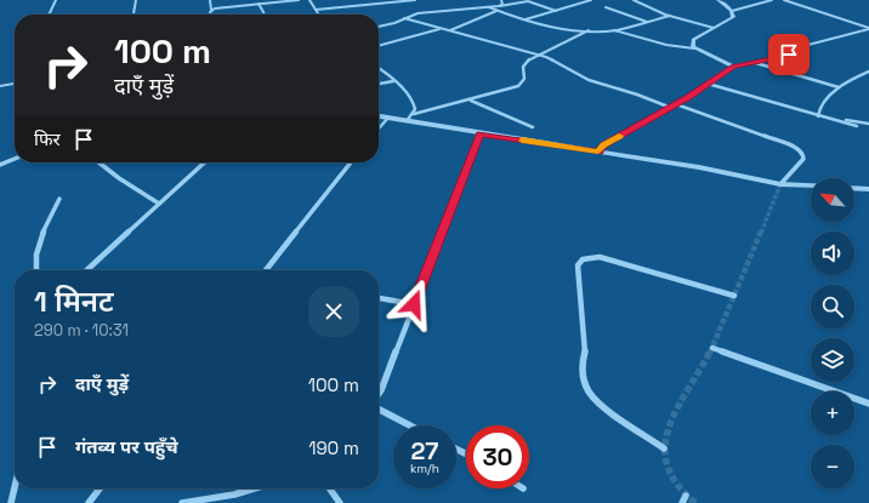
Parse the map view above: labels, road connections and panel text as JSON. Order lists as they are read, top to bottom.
{
  "north": "top left",
  "page": {
    "turn": ["100 m", "दाएँ मुड़ें"],
    "then": "फिर",
    "map_buttons": ["+", "−"],
    "heading": ["1 मिनट", "290 m · 10:31"],
    "list": [
      {
        "name": "दाएँ मुड़ें",
        "value": "100 m"
      },
      {
        "name": "गंतव्य पर पहुँचे",
        "value": "190 m"
      }
    ],
    "speed": "27 km/h",
    "limit": "30"
  }
}
